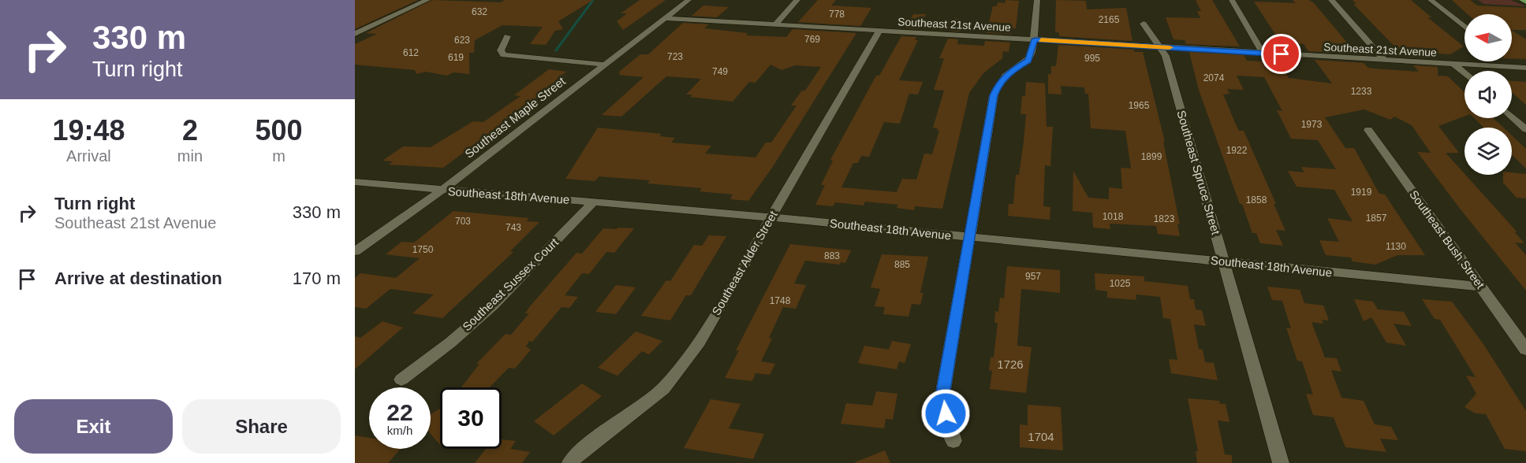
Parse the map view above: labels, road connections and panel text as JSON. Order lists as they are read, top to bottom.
{
  "streets": {
    "street": [
      "Southeast 21st Avenue",
      "Southeast Maple Street",
      "Southeast Spruce Street",
      "Southeast 18th Avenue",
      "Southeast Bush Street",
      "Southeast Alder Street",
      "Southeast Sussex Court"
    ]
  },
  "crossings": [
    ["Southeast 21st Avenue", "Southeast Maple Street"],
    ["Southeast 21st Avenue", "Southeast Spruce Street"],
    ["Southeast 21st Avenue", "Southeast Alder Street"],
    ["Southeast Maple Street", "Southeast 18th Avenue"],
    ["Southeast Spruce Street", "Southeast 18th Avenue"],
    ["Southeast 18th Avenue", "Southeast Bush Street"],
    ["Southeast 18th Avenue", "Southeast Alder Street"],
    ["Southeast 18th Avenue", "Southeast Sussex Court"]
  ],
  "house_numbers": [
    "632",
    "778",
    "2165",
    "769",
    "623",
    "612",
    "723",
    "619",
    "995",
    "749",
    "2074",
    "1233",
    "1965",
    "1973",
    "1922",
    "1899",
    "1919",
    "1858",
    "1018",
    "1857",
    "1823",
    "703",
    "743",
    "1130",
    "1750",
    "883",
    "885",
    "957",
    "1025",
    "1748",
    "1726",
    "1704"
  ],
  "north": "left",
  "page": {
    "turn": ["330 m", "Turn right"],
    "eta": [
      "19:48",
      "Arrival",
      "2",
      "min",
      "500",
      "m"
    ],
    "list": [
      {
        "name": "Turn right",
        "note": "Southeast 21st Avenue",
        "value": "330 m"
      },
      {
        "name": "Arrive at destination",
        "value": "170 m"
      }
    ],
    "speed": "22 km/h",
    "limit": "30",
    "buttons": ["Exit", "Share"]
  }
}
